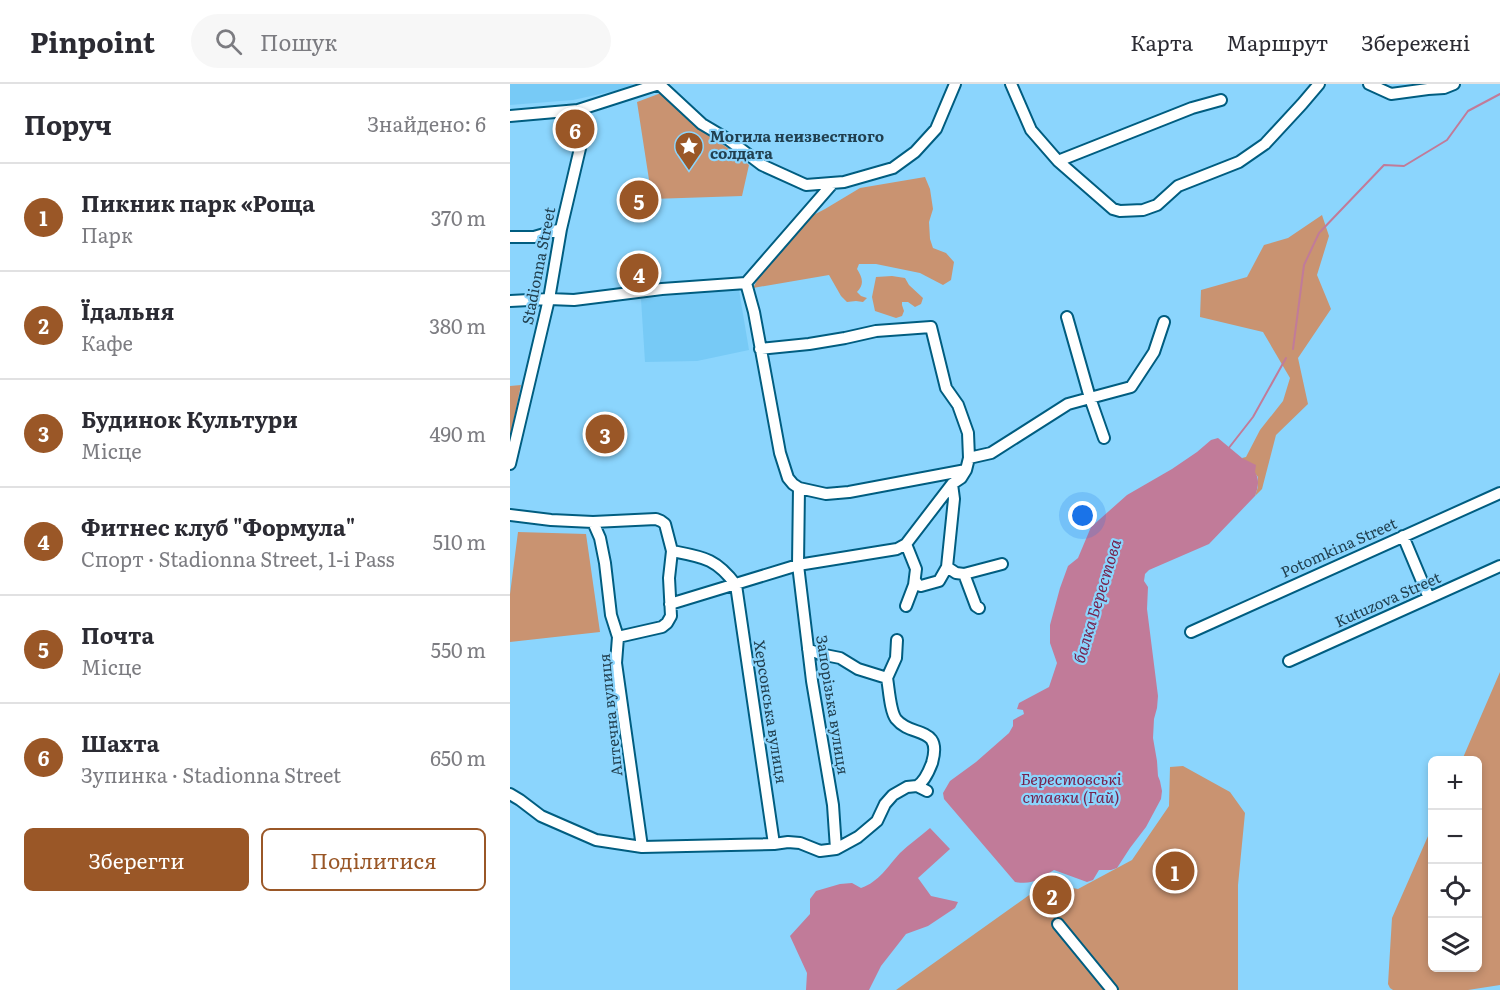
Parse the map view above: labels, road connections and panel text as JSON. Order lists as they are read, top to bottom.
{
  "streets": {
    "street": [
      "Stadionna Street",
      "Potomkina Street",
      "Kutuzova Street",
      "Запорізька вулиця",
      "Херсонська вулиця",
      "Аптечна вулиця"
    ]
  },
  "water": ["балка Берестова", "Берестовські ставки (Гай)"],
  "places": {
    "place": ["Могила неизвестного солдата"]
  },
  "page": {
    "header": "Pinpoint",
    "search": "Пошук",
    "nav": ["Карта", "Маршрут", "Збережені"],
    "heading": ["Поруч", "Знайдено: 6"],
    "pins": [
      "6",
      "5",
      "4",
      "3",
      "1",
      "2"
    ],
    "list": [
      {
        "mark": "1",
        "name": "Пикник парк «Роща",
        "note": "Парк",
        "value": "370 m"
      },
      {
        "mark": "2",
        "name": "Їдальня",
        "note": "Кафе",
        "value": "380 m"
      },
      {
        "mark": "3",
        "name": "Будинок Культури",
        "note": "Місце",
        "value": "490 m"
      },
      {
        "mark": "4",
        "name": "Фитнес клуб \"Формула\"",
        "note": "Спорт · Stadionna Street, 1-i Pass",
        "value": "510 m"
      },
      {
        "mark": "5",
        "name": "Почта",
        "note": "Місце",
        "value": "550 m"
      },
      {
        "mark": "6",
        "name": "Шахта",
        "note": "Зупинка · Stadionna Street",
        "value": "650 m"
      }
    ],
    "map_buttons": ["+", "−"],
    "buttons": ["Зберегти", "Поділитися"]
  }
}
